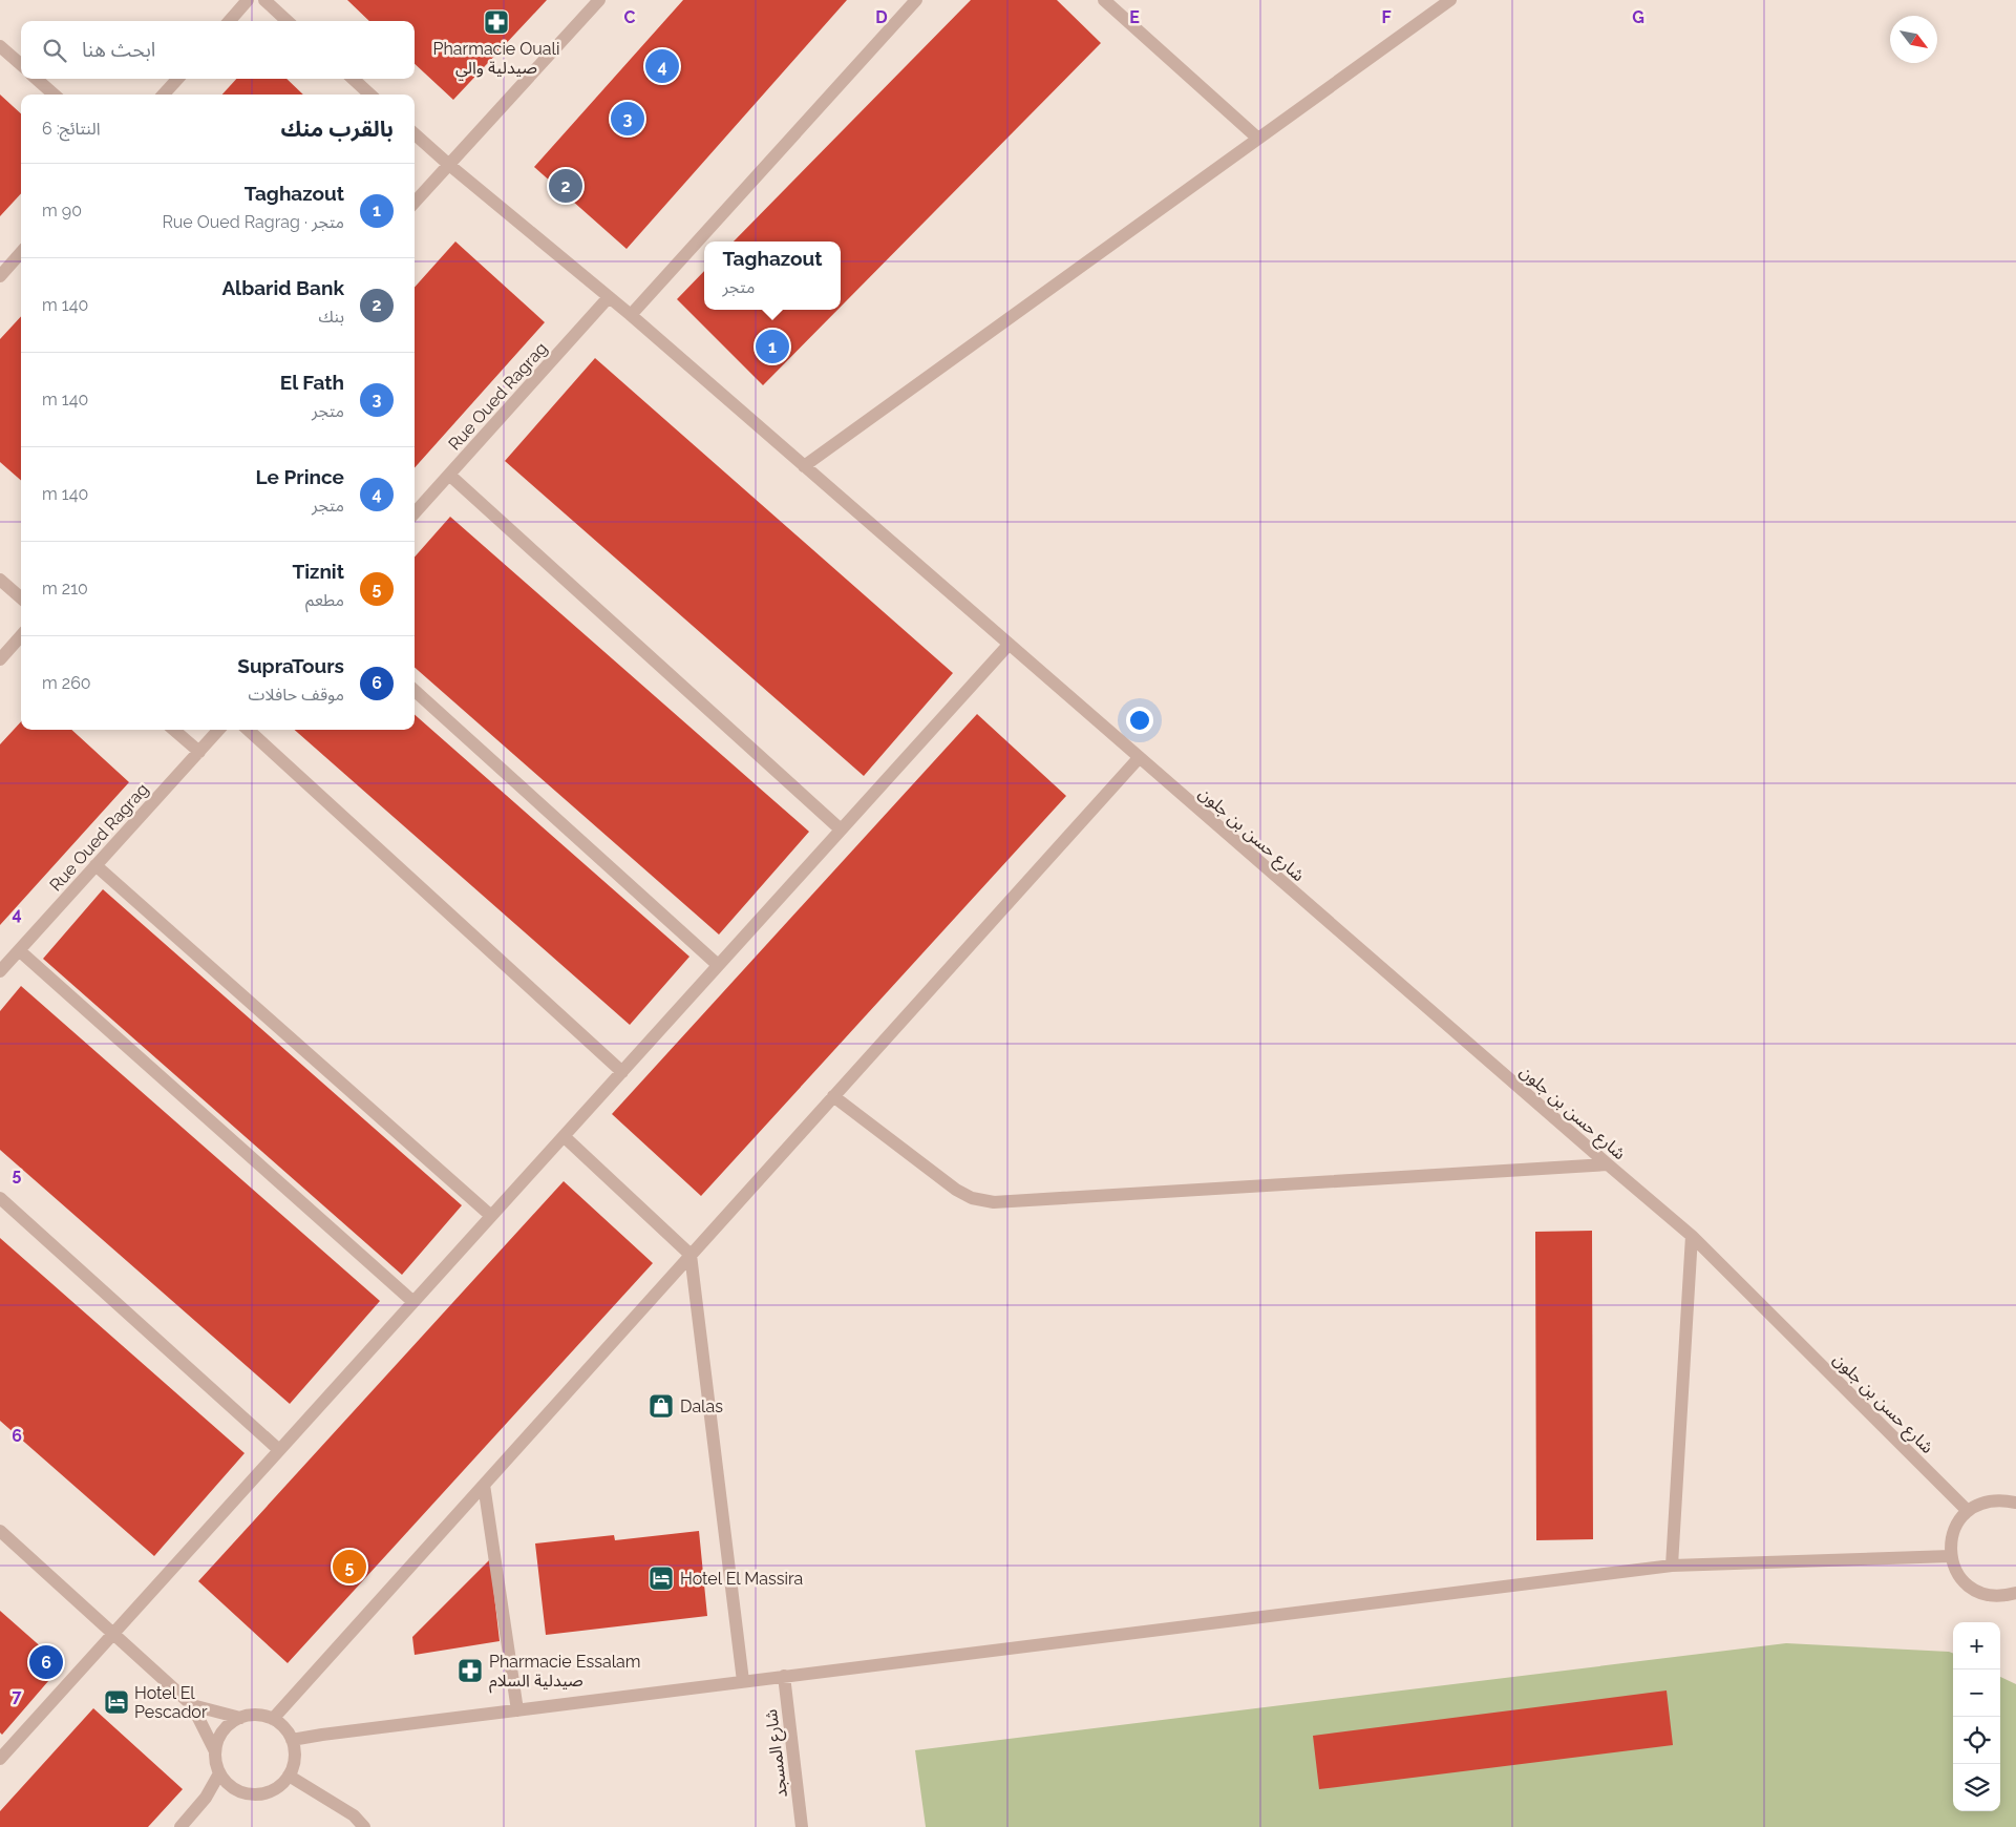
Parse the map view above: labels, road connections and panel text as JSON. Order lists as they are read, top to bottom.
{
  "streets": {
    "street": ["Rue Oued Ragrag", "شارع حسن بن جلون", "شارع المسجد"]
  },
  "crossings": [
    ["Rue Oued Ragrag", "شارع حسن بن جلون"]
  ],
  "places": {
    "pharmacy": ["Pharmacie Ouali صيدلية والي", "Pharmacie Essalam صيدلية السلام"],
    "shop": ["Dalas"],
    "hotel": ["Hotel El Massira", "Hotel El Pescador"]
  },
  "north": "bottom right",
  "page": {
    "search": "ابحث هنا",
    "pins": [
      "4",
      "3",
      "2",
      "1",
      "5",
      "6"
    ],
    "heading": ["بالقرب منك", "النتائج: 6"],
    "list": [
      {
        "mark": "1",
        "name": "Taghazout",
        "note": "متجر · Rue Oued Ragrag",
        "value": "90 m"
      },
      {
        "mark": "2",
        "name": "Albarid Bank",
        "note": "بنك",
        "value": "140 m"
      },
      {
        "mark": "3",
        "name": "El Fath",
        "note": "متجر",
        "value": "140 m"
      },
      {
        "mark": "4",
        "name": "Le Prince",
        "note": "متجر",
        "value": "140 m"
      },
      {
        "mark": "5",
        "name": "Tiznit",
        "note": "مطعم",
        "value": "210 m"
      },
      {
        "mark": "6",
        "name": "SupraTours",
        "note": "موقف حافلات",
        "value": "260 m"
      }
    ],
    "popup": ["Taghazout", "متجر"],
    "map_buttons": ["+", "−"]
  },
  "grid": {
    "columns": [
      "C",
      "D",
      "E",
      "F",
      "G"
    ],
    "rows": [
      "4",
      "5",
      "6",
      "7"
    ]
  }
}
